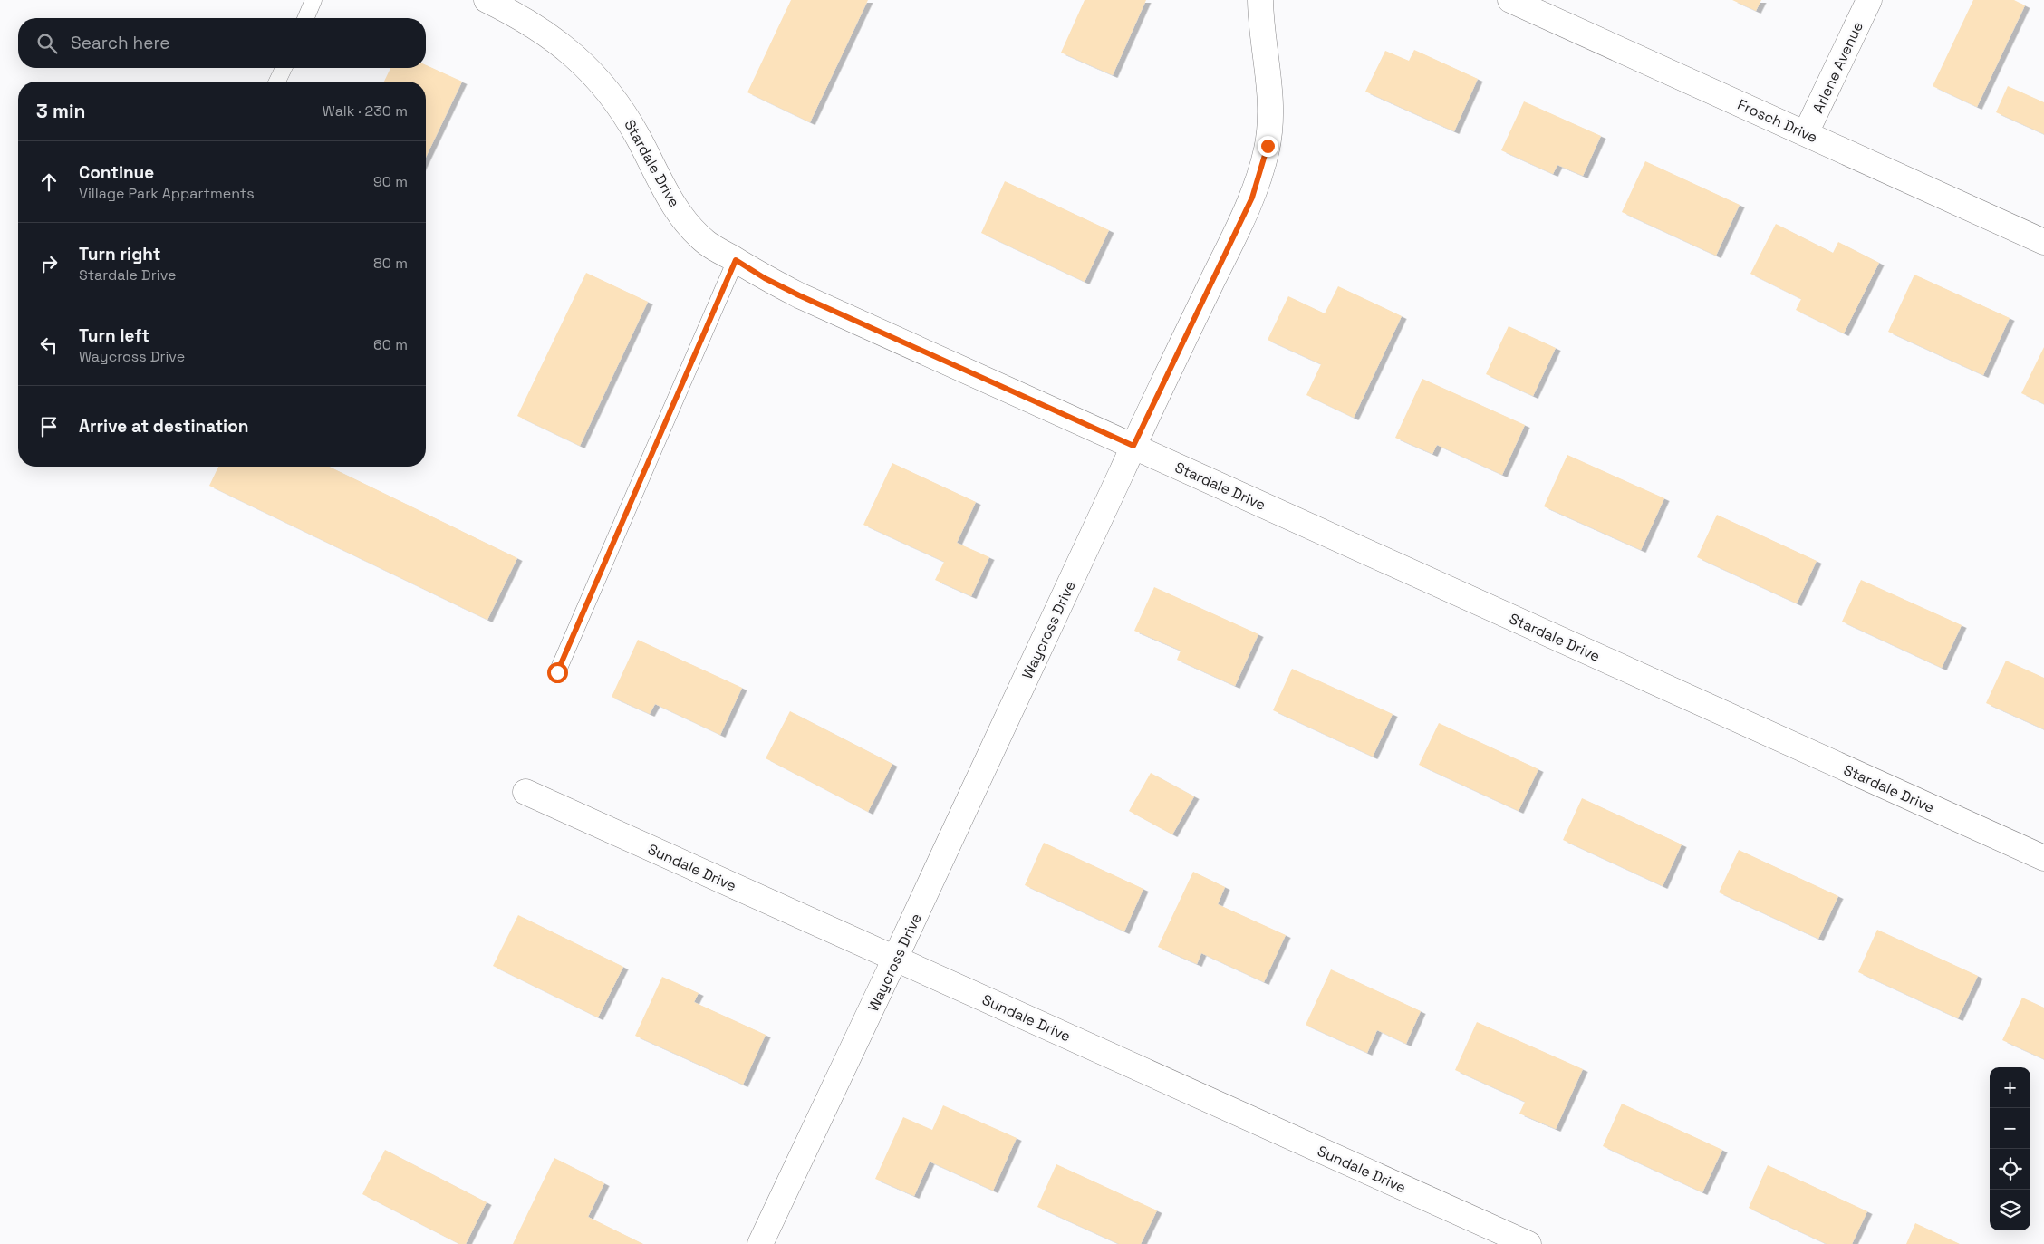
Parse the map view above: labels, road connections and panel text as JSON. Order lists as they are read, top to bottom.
{
  "streets": {
    "street": [
      "Arlene Avenue",
      "Frosch Drive",
      "Stardale Drive",
      "Waycross Drive",
      "Sundale Drive"
    ]
  },
  "crossings": [
    ["Arlene Avenue", "Frosch Drive"],
    ["Stardale Drive", "Waycross Drive"],
    ["Waycross Drive", "Sundale Drive"]
  ],
  "page": {
    "search": "Search here",
    "heading": ["3 min", "Walk · 230 m"],
    "list": [
      ["Continue", "Village Park Appartments", "90 m"],
      ["Turn right", "Stardale Drive", "80 m"],
      ["Turn left", "Waycross Drive", "60 m"],
      "Arrive at destination"
    ],
    "map_buttons": ["+", "−"]
  }
}
